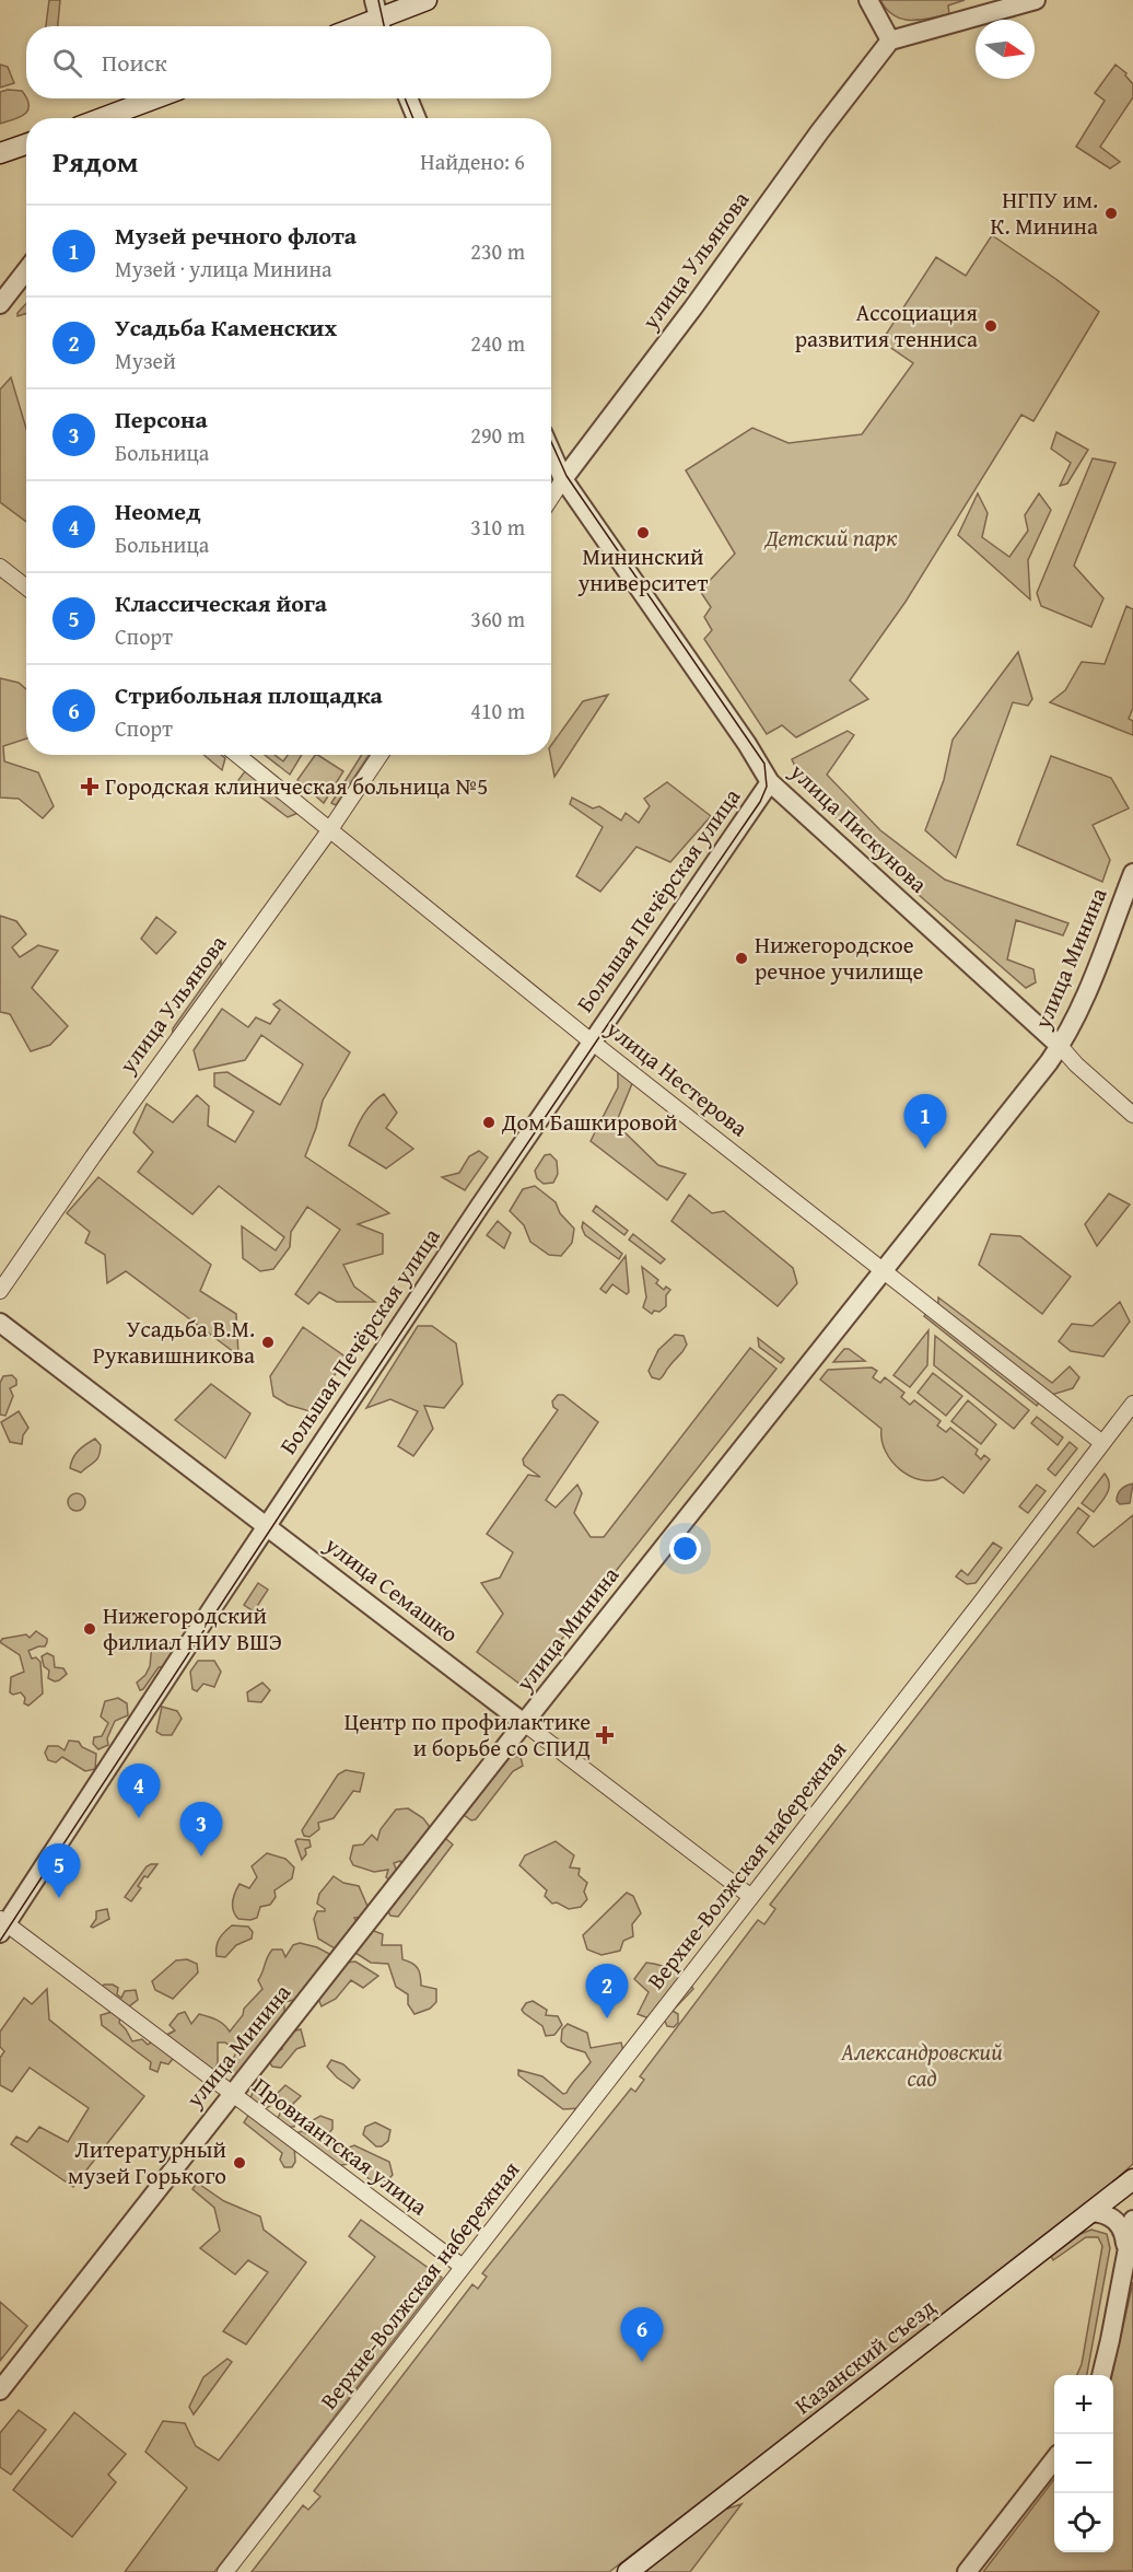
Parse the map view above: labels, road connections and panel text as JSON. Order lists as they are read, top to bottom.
{
  "streets": {
    "main road": ["Казанский съезд"],
    "street": [
      "улица Ульянова",
      "улица Пискунова",
      "Большая Печёрская улица",
      "улица Минина",
      "улица Нестерова",
      "улица Семашко",
      "Верхне-Волжская набережная",
      "Провиантская улица"
    ]
  },
  "crossings": [
    ["улица Ульянова", "улица Пискунова"],
    ["улица Ульянова", "улица Нестерова"],
    ["улица Пискунова", "Большая Печёрская улица"],
    ["улица Пискунова", "улица Минина"],
    ["Большая Печёрская улица", "улица Нестерова"],
    ["Большая Печёрская улица", "улица Семашко"],
    ["Большая Печёрская улица", "Провиантская улица"],
    ["улица Минина", "улица Нестерова"],
    ["улица Минина", "улица Семашко"],
    ["улица Минина", "Провиантская улица"],
    ["улица Нестерова", "Верхне-Волжская набережная"],
    ["улица Семашко", "Верхне-Волжская набережная"],
    ["Верхне-Волжская набережная", "Провиантская улица"]
  ],
  "parks": ["Детский парк", "Александровский сад"],
  "places": {
    "other": [
      "НГПУ им. К. Минина",
      "Ассоциация развития тенниса",
      "Мининский университет",
      "Нижегородское речное училище",
      "Дом Башкировой",
      "Усадьба В.М. Рукавишникова",
      "Нижегородский филиал НИУ ВШЭ",
      "Литературный музей Горького"
    ],
    "health": ["Городская клиническая больница №5", "Центр по профилактике и борьбе со СПИД"]
  },
  "north": "right",
  "page": {
    "search": "Поиск",
    "heading": ["Рядом", "Найдено: 6"],
    "list": [
      {
        "mark": "1",
        "name": "Музей речного флота",
        "note": "Музей · улица Минина",
        "value": "230 m"
      },
      {
        "mark": "2",
        "name": "Усадьба Каменских",
        "note": "Музей",
        "value": "240 m"
      },
      {
        "mark": "3",
        "name": "Персона",
        "note": "Больница",
        "value": "290 m"
      },
      {
        "mark": "4",
        "name": "Неомед",
        "note": "Больница",
        "value": "310 m"
      },
      {
        "mark": "5",
        "name": "Классическая йога",
        "note": "Спорт",
        "value": "360 m"
      },
      {
        "mark": "6",
        "name": "Стрибольная площадка",
        "note": "Спорт",
        "value": "410 m"
      }
    ],
    "pins": [
      "1",
      "4",
      "3",
      "5",
      "2",
      "6"
    ],
    "map_buttons": ["+", "−"]
  }
}
